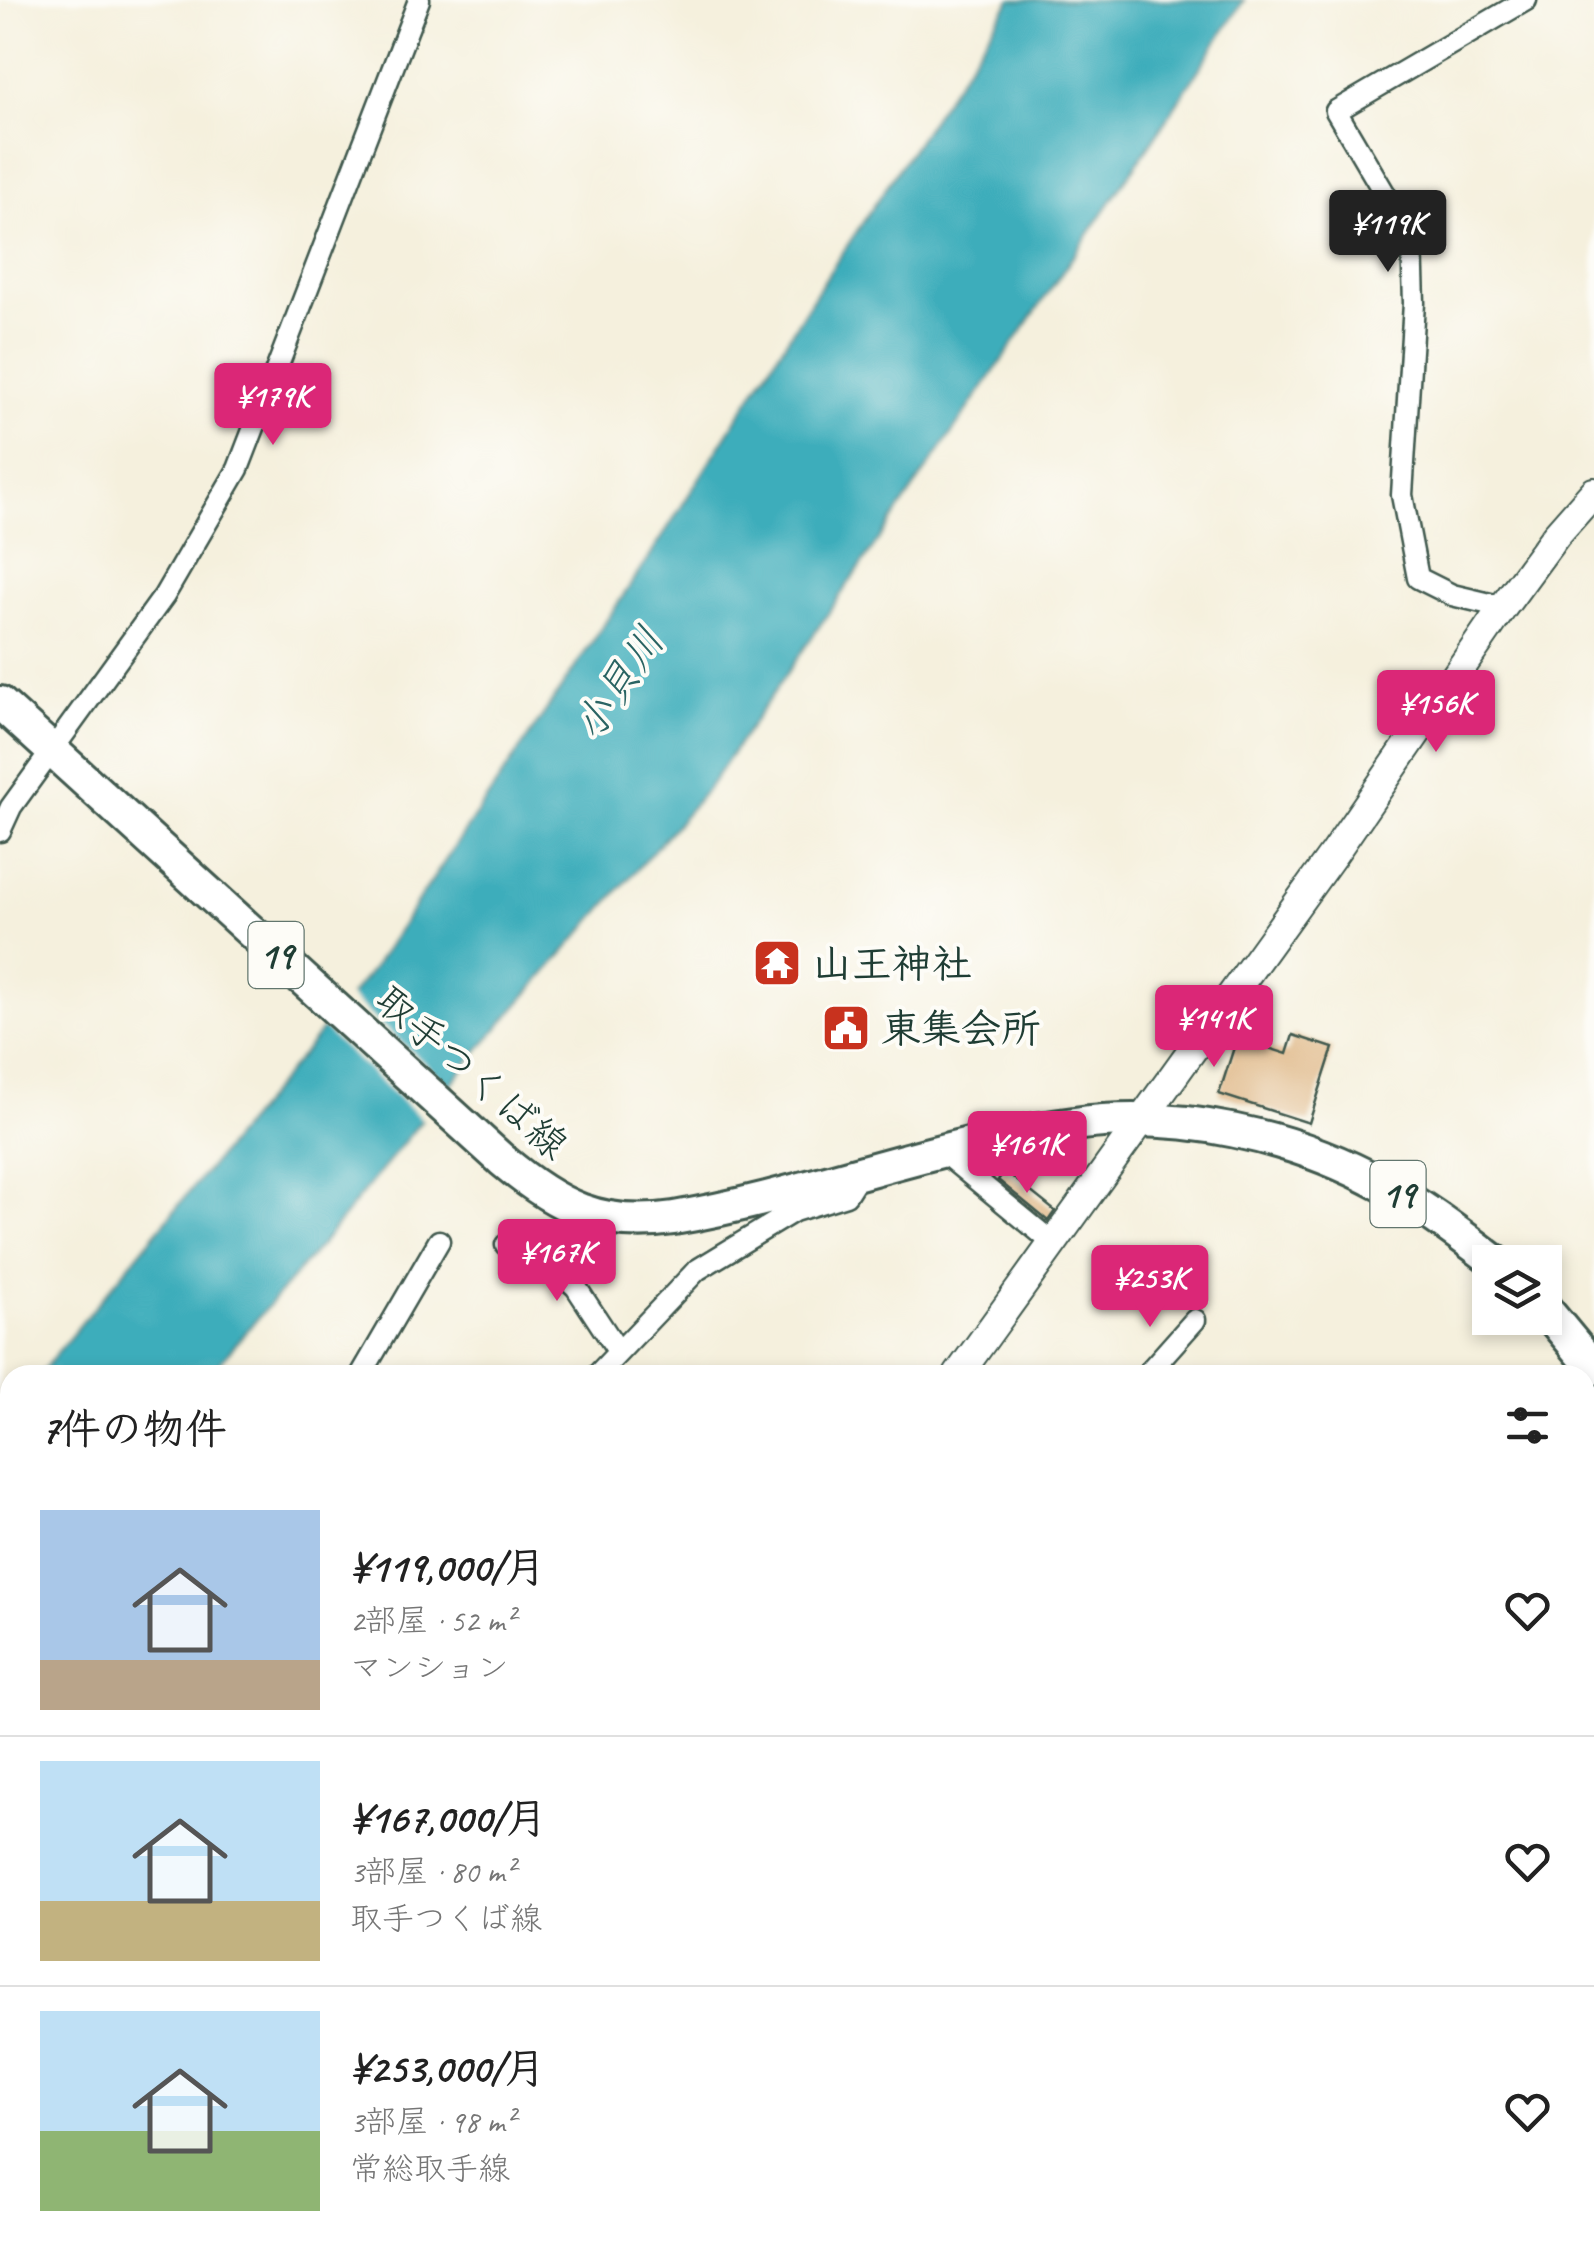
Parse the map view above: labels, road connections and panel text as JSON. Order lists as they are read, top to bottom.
{
  "streets": {
    "main road": ["19", "取手つくば線"]
  },
  "water": ["小貝川"],
  "places": {
    "temple": ["山王神社"],
    "public building": ["東集会所"]
  },
  "page": {
    "price": [
      "¥119K",
      "¥179K",
      "¥156K",
      "¥141K",
      "¥161K",
      "¥167K",
      "¥253K"
    ],
    "heading": "7件の物件",
    "list": [
      {
        "name": "¥119,000/月",
        "note": "2部屋 · 52 m² · マンション"
      },
      {
        "name": "¥167,000/月",
        "note": "3部屋 · 80 m² · 取手つくば線"
      },
      {
        "name": "¥253,000/月",
        "note": "3部屋 · 98 m² · 常総取手線"
      }
    ]
  }
}
